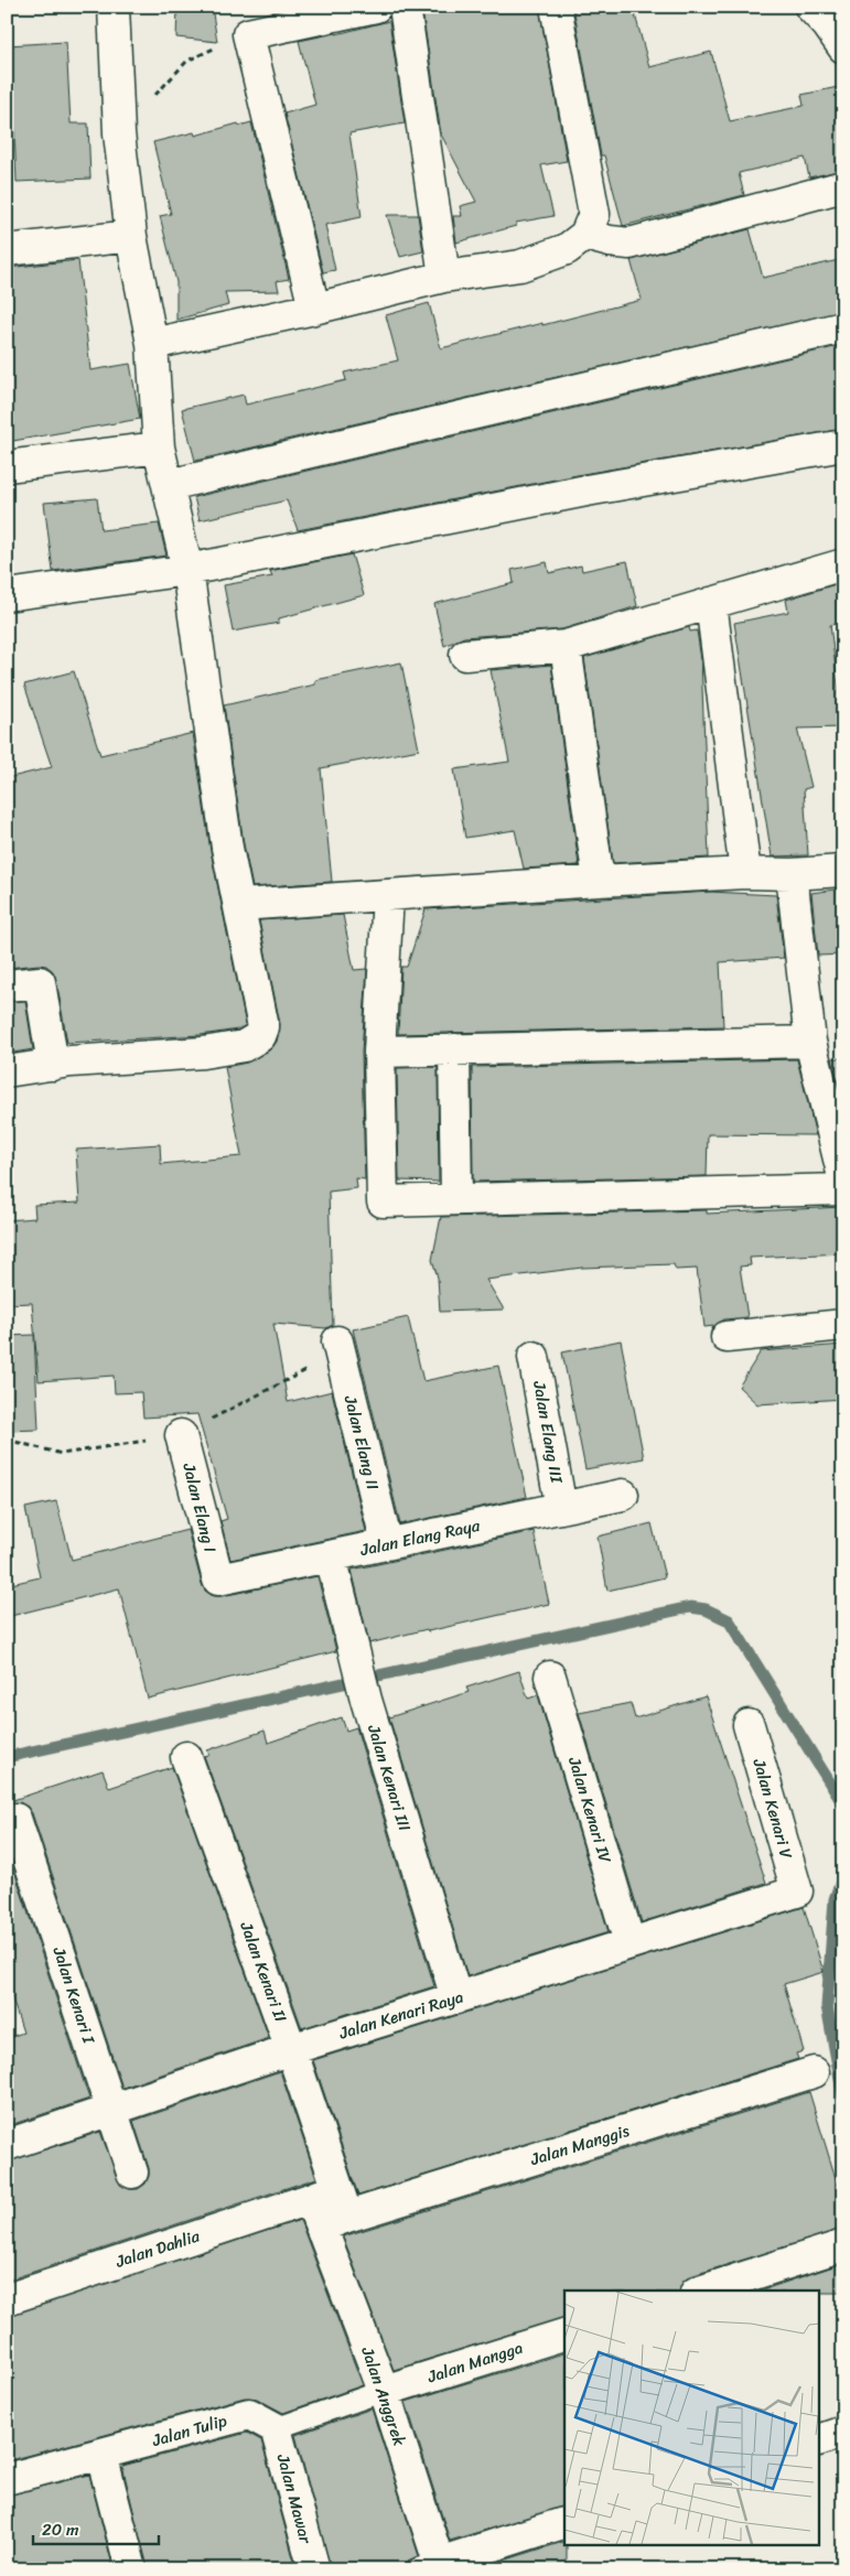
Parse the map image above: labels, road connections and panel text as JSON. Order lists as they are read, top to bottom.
{
  "streets": {
    "street": [
      "Jalan Elang III",
      "Jalan Elang II",
      "Jalan Elang I",
      "Jalan Elang Raya",
      "Jalan Kenari III",
      "Jalan Kenari V",
      "Jalan Kenari IV",
      "Jalan Kenari II",
      "Jalan Kenari I",
      "Jalan Kenari Raya",
      "Jalan Manggis",
      "Jalan Dahlia",
      "Jalan Mangga",
      "Jalan Anggrek",
      "Jalan Tulip",
      "Jalan Mawar"
    ]
  },
  "crossings": [
    ["Jalan Elang III", "Jalan Elang Raya"],
    ["Jalan Elang II", "Jalan Elang Raya"],
    ["Jalan Elang I", "Jalan Elang Raya"],
    ["Jalan Elang Raya", "Jalan Kenari III"],
    ["Jalan Kenari III", "Jalan Kenari Raya"],
    ["Jalan Kenari V", "Jalan Kenari Raya"],
    ["Jalan Kenari IV", "Jalan Kenari Raya"],
    ["Jalan Kenari II", "Jalan Kenari Raya"],
    ["Jalan Kenari II", "Jalan Dahlia"],
    ["Jalan Kenari II", "Jalan Anggrek"],
    ["Jalan Kenari I", "Jalan Kenari Raya"],
    ["Jalan Manggis", "Jalan Anggrek"],
    ["Jalan Dahlia", "Jalan Anggrek"],
    ["Jalan Mangga", "Jalan Anggrek"],
    ["Jalan Tulip", "Jalan Mawar"]
  ],
  "scale_bar": "20 m"
}
